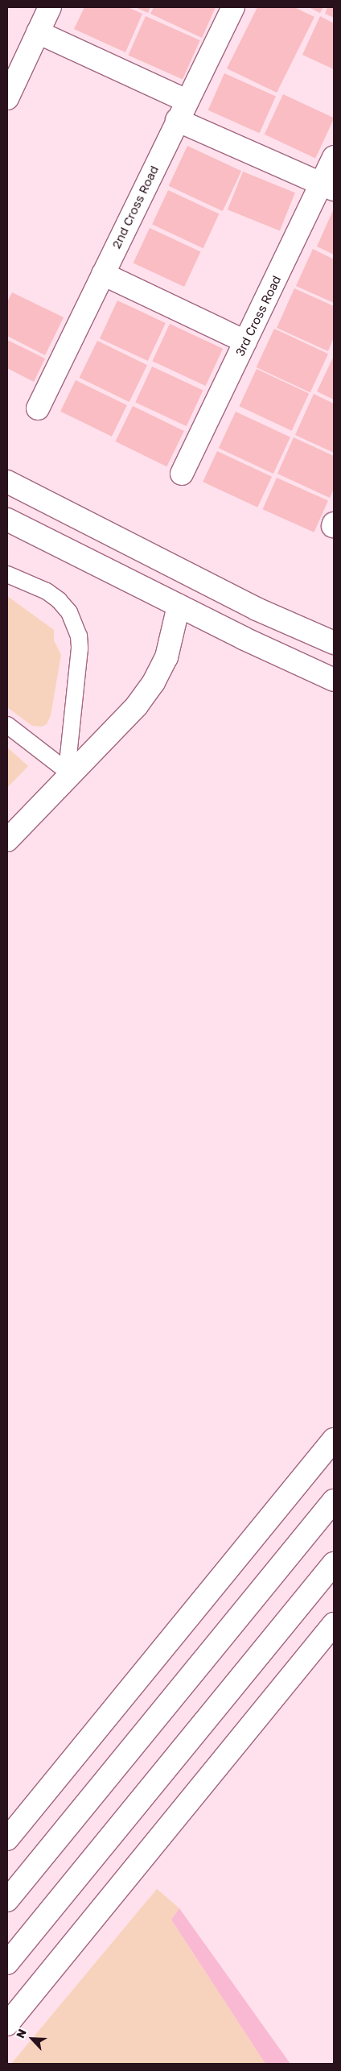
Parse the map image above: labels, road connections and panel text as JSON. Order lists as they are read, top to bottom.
{
  "streets": {
    "street": ["2nd Cross Road", "3rd Cross Road"]
  },
  "north": "top left"
}
